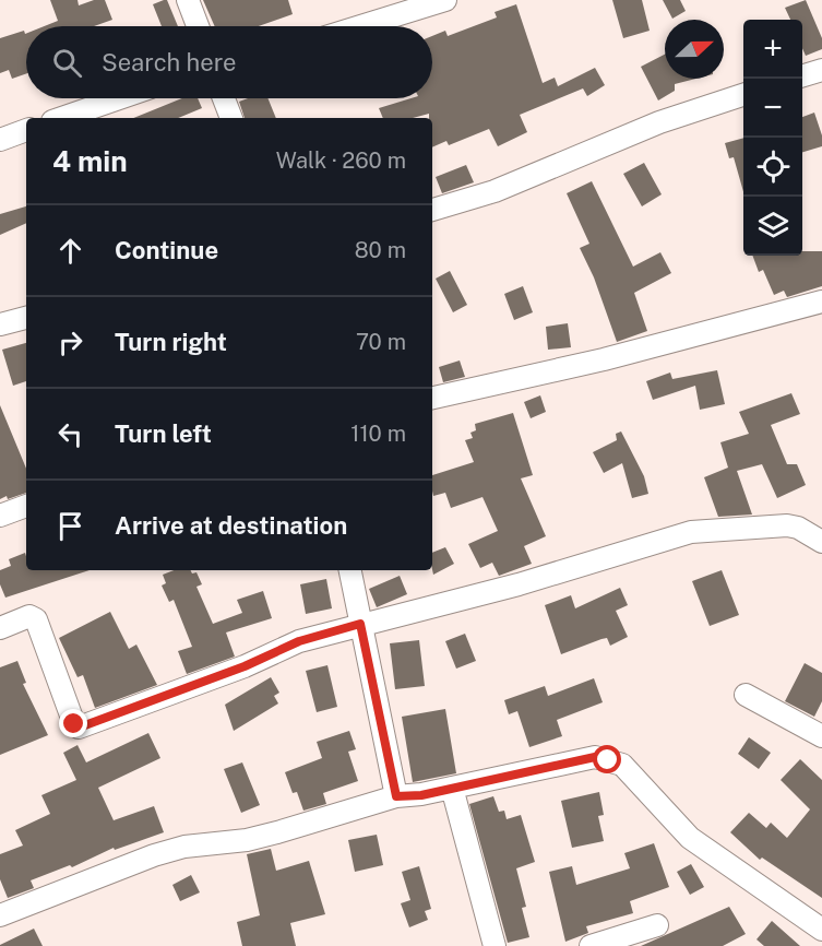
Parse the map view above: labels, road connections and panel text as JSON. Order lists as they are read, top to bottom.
{
  "north": "right",
  "page": {
    "map_buttons": ["+", "−"],
    "search": "Search here",
    "heading": ["4 min", "Walk · 260 m"],
    "list": [
      ["Continue", "80 m"],
      ["Turn right", "70 m"],
      ["Turn left", "110 m"],
      "Arrive at destination"
    ]
  }
}
